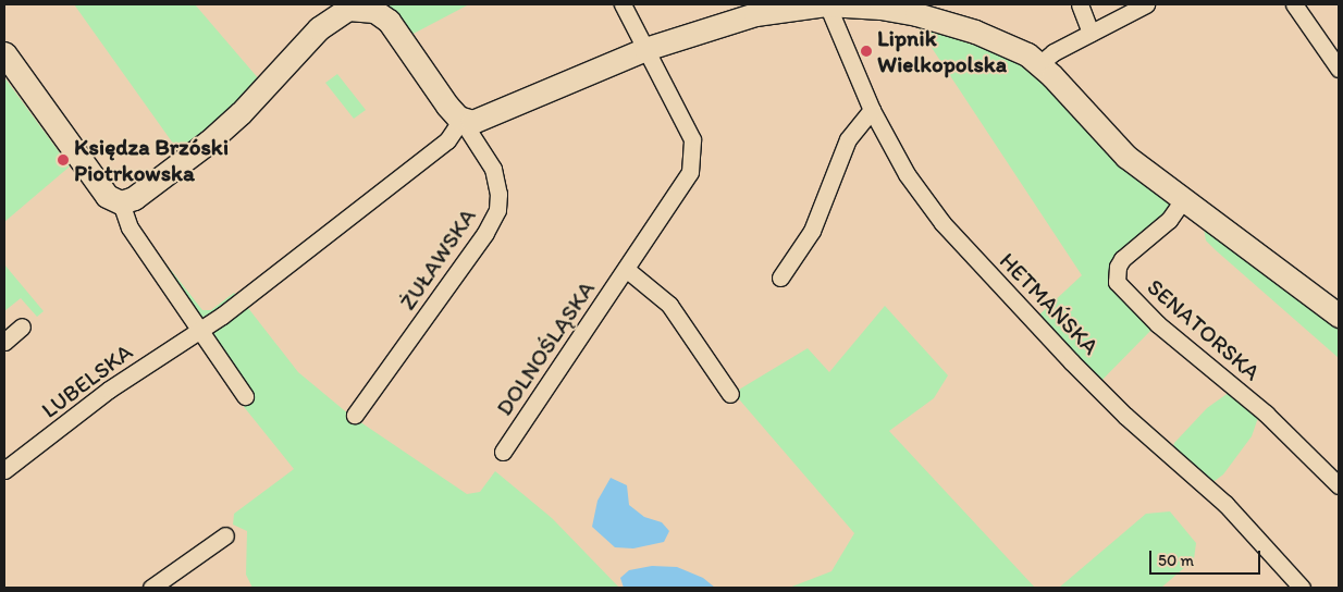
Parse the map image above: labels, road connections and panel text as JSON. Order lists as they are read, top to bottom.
{
  "streets": {
    "street": [
      "ŻUŁAWSKA",
      "HETMAŃSKA",
      "SENATORSKA",
      "DOLNOŚLĄSKA",
      "LUBELSKA"
    ]
  },
  "crossings": [
    ["ŻUŁAWSKA", "LUBELSKA"]
  ],
  "places": ["Lipnik Wielkopolska", "Księdza Brzóski Piotrkowska"],
  "scale_bar": "50 m"
}
